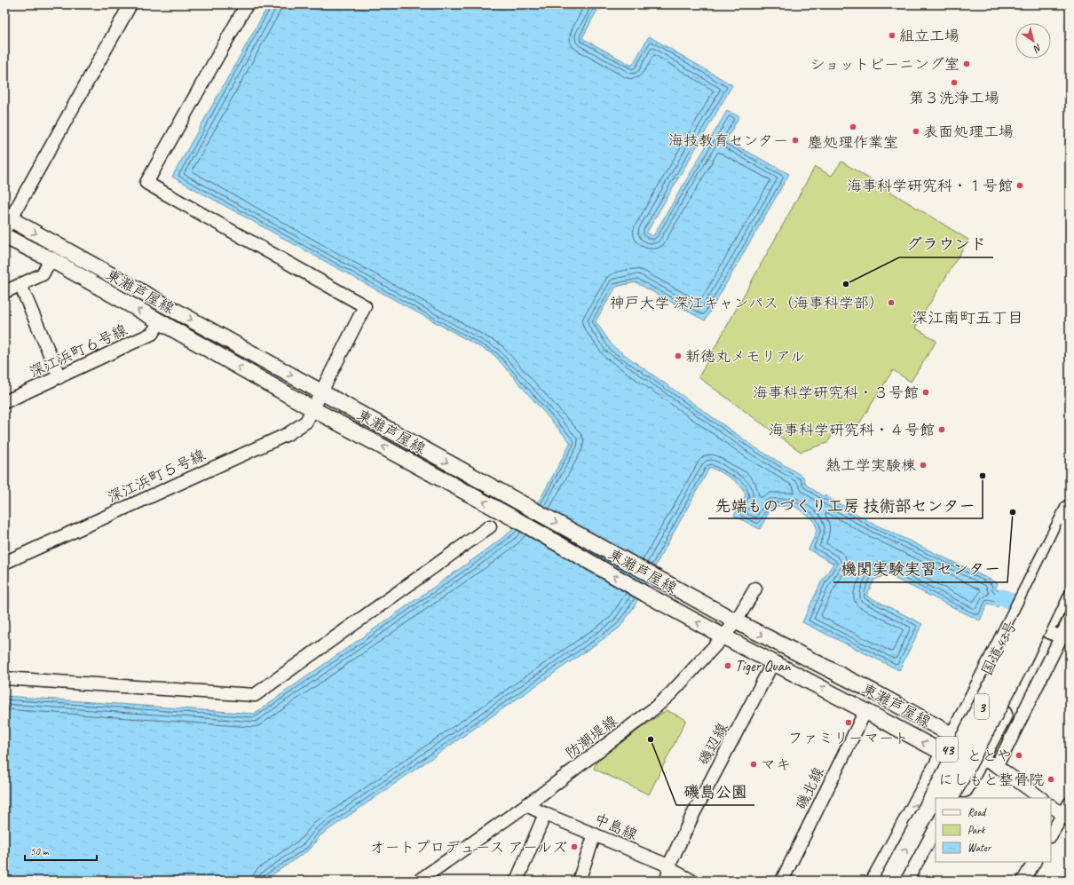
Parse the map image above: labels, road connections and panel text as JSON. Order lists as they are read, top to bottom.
{
  "streets": {
    "highway": ["国道43号", "3", "43"],
    "main road": ["東灘芦屋線"],
    "street": [
      "深江浜町６号線",
      "深江浜町５号線",
      "防潮堤線",
      "磯辺線",
      "磯北線",
      "中島線"
    ]
  },
  "crossings": [
    ["東灘芦屋線", "深江浜町６号線"],
    ["東灘芦屋線", "深江浜町５号線"],
    ["東灘芦屋線", "国道43号"],
    ["東灘芦屋線", "防潮堤線"],
    ["東灘芦屋線", "磯辺線"],
    ["東灘芦屋線", "43"],
    ["東灘芦屋線", "磯北線"],
    ["防潮堤線", "中島線"],
    ["磯辺線", "中島線"]
  ],
  "districts": ["深江南町五丁目"],
  "places": [
    "組立工場",
    "ショットピーニング室",
    "第３洗浄工場",
    "塵処理作業室",
    "表面処理工場",
    "海技教育センター",
    "海事科学研究科・１号館",
    "グラウンド",
    "神戸大学 深江キャンパス（海事科学部）",
    "新徳丸メモリアル",
    "海事科学研究科・３号館",
    "海事科学研究科・４号館",
    "熱工学実験棟",
    "先端ものづくり工房 技術部センター",
    "機関実験実習センター",
    "Tiger Quan",
    "ファミリーマート",
    "磯島公園",
    "ととや",
    "マキ",
    "にしもと整骨院",
    "オートプロデュース アールズ"
  ],
  "legend": ["Road", "Park", "Water"],
  "scale_bar": "50 m",
  "north": "bottom right"
}
